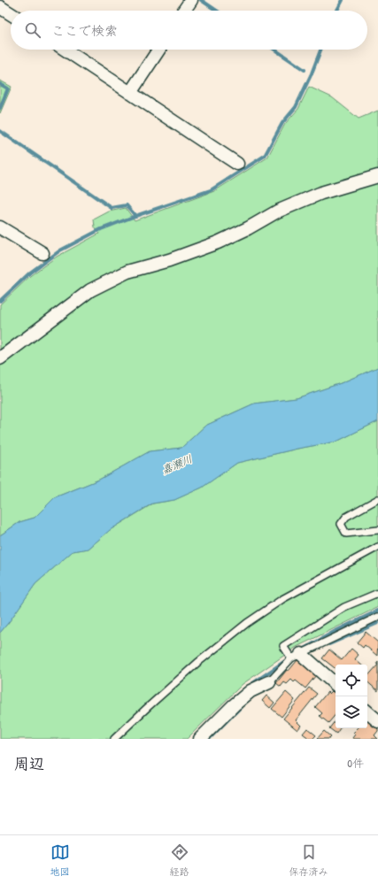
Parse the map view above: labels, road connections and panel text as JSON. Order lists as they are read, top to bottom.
{
  "water": ["嘉瀬川"],
  "page": {
    "search": "ここで検索",
    "heading": ["周辺", "0件"],
    "nav": ["地図", "経路", "保存済み"]
  }
}
